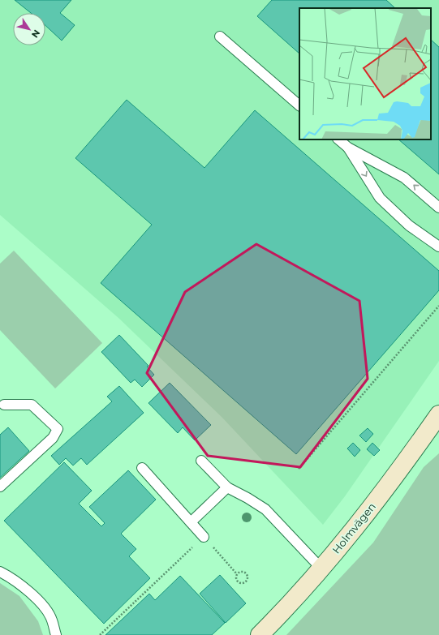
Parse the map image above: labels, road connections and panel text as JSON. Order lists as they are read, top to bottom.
{
  "streets": {
    "street": ["Holmvägen"]
  },
  "north": "bottom right"
}
